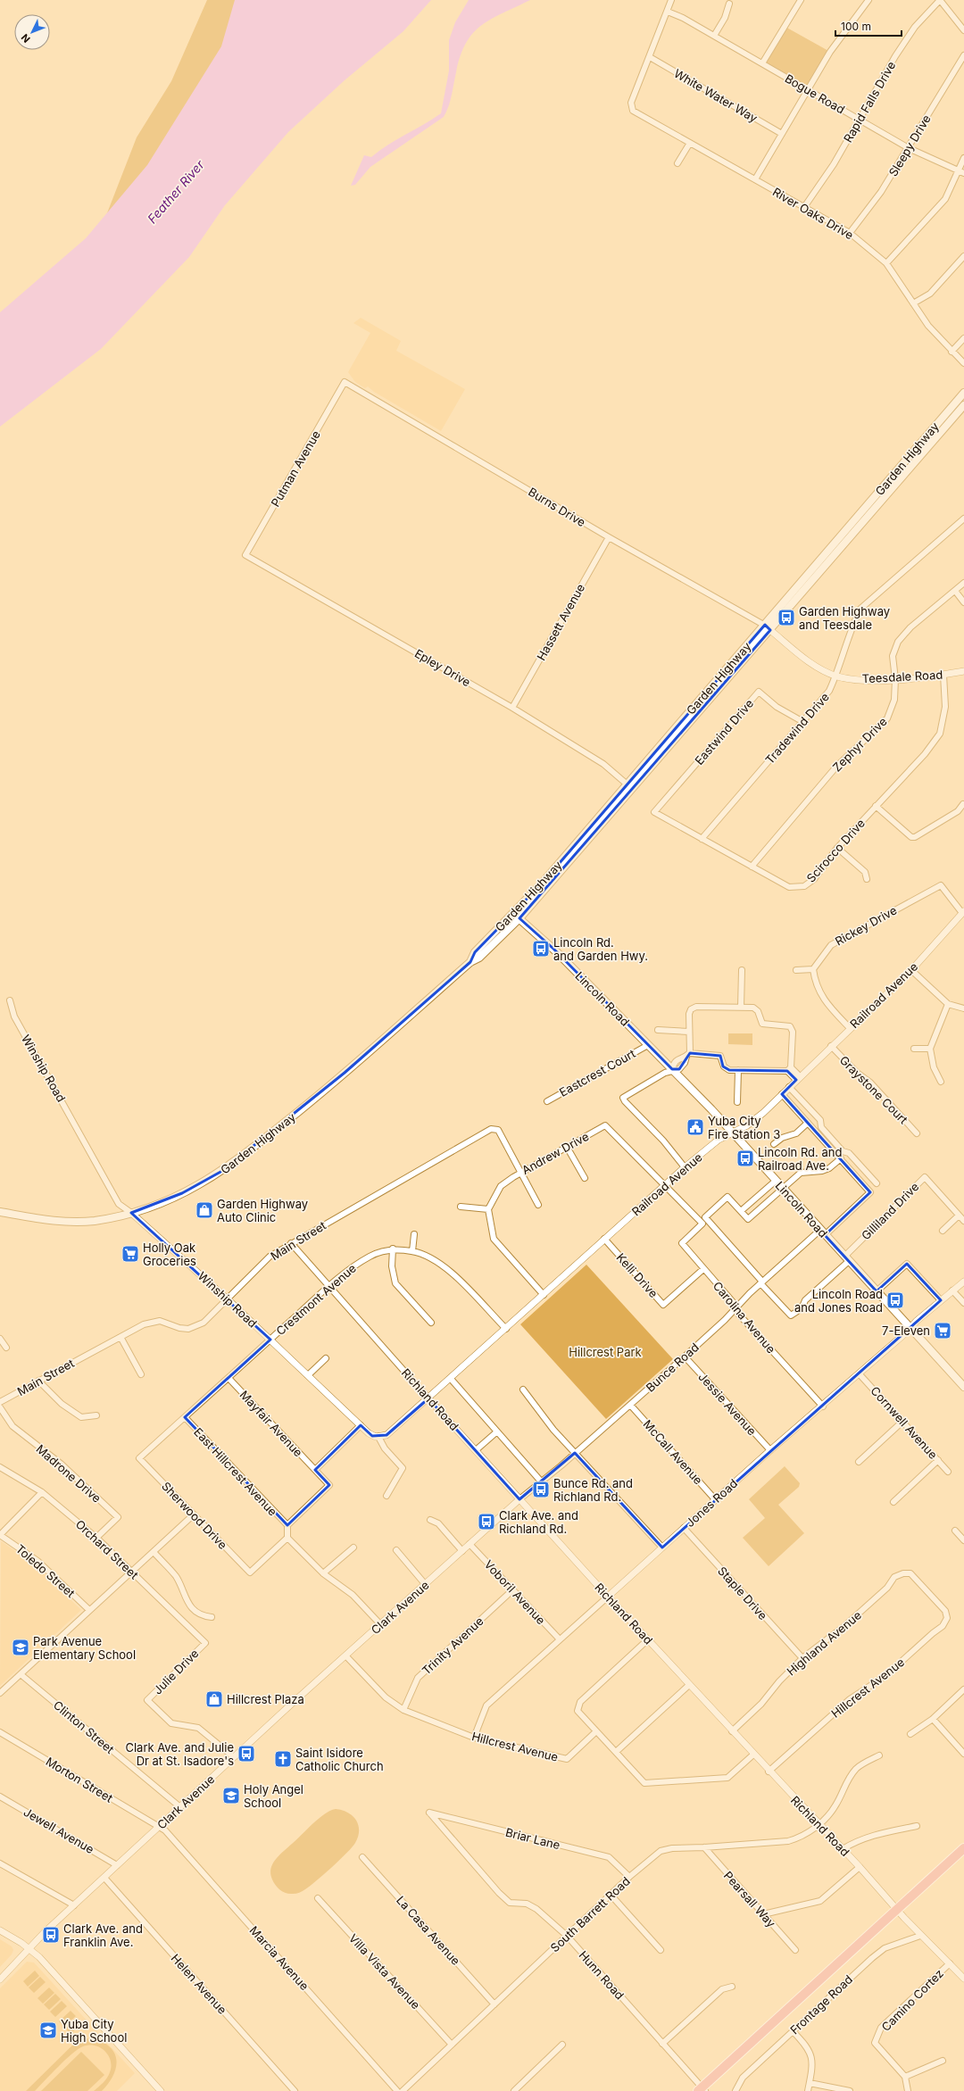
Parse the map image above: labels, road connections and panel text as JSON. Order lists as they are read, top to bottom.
{
  "streets": {
    "main road": ["Garden Highway", "Lincoln Road"],
    "street": [
      "Bogue Road",
      "White Water Way",
      "Rapid Falls Drive",
      "Sleepy Drive",
      "River Oaks Drive",
      "Putman Avenue",
      "Burns Drive",
      "Hassett Avenue",
      "Epley Drive",
      "Teesdale Road",
      "Tradewind Drive",
      "Eastwind Drive",
      "Zephyr Drive",
      "Scirocco Drive",
      "Rickey Drive",
      "Railroad Avenue",
      "Winship Road",
      "Eastcrest Court",
      "Graystone Court",
      "Andrew Drive",
      "Gilliland Drive",
      "Main Street",
      "Kelli Drive",
      "Crestmont Avenue",
      "Carolina Avenue",
      "Bunce Road",
      "Richland Road",
      "Jessie Avenue",
      "Cornwell Avenue",
      "Mayfair Avenue",
      "McCall Avenue",
      "East Hillcrest Avenue",
      "Madrone Drive",
      "Jones Road",
      "Sherwood Drive",
      "Orchard Street",
      "Toledo Street",
      "Voboril Avenue",
      "Staple Drive",
      "Clark Avenue",
      "Highland Avenue",
      "Trinity Avenue",
      "Julie Drive",
      "Hillcrest Avenue",
      "Clinton Street",
      "Morton Street",
      "Jewell Avenue",
      "Briar Lane",
      "Pearsall Way",
      "South Barrett Road",
      "La Casa Avenue",
      "Marcia Avenue",
      "Villa Vista Avenue",
      "Hunn Road",
      "Helen Avenue",
      "Camino Cortez",
      "Frontage Road"
    ]
  },
  "crossings": [
    ["Bogue Road", "Rapid Falls Drive"],
    ["Bogue Road", "Sleepy Drive"],
    ["White Water Way", "River Oaks Drive"],
    ["Rapid Falls Drive", "River Oaks Drive"],
    ["Sleepy Drive", "River Oaks Drive"],
    ["Garden Highway", "Burns Drive"],
    ["Garden Highway", "Epley Drive"],
    ["Garden Highway", "Teesdale Road"],
    ["Garden Highway", "Lincoln Road"],
    ["Garden Highway", "Winship Road"],
    ["Putman Avenue", "Burns Drive"],
    ["Putman Avenue", "Epley Drive"],
    ["Burns Drive", "Hassett Avenue"],
    ["Burns Drive", "Teesdale Road"],
    ["Hassett Avenue", "Epley Drive"],
    ["Teesdale Road", "Tradewind Drive"],
    ["Teesdale Road", "Zephyr Drive"],
    ["Teesdale Road", "Scirocco Drive"],
    ["Tradewind Drive", "Eastwind Drive"],
    ["Tradewind Drive", "Scirocco Drive"],
    ["Eastwind Drive", "Scirocco Drive"],
    ["Zephyr Drive", "Scirocco Drive"],
    ["Rickey Drive", "Railroad Avenue"],
    ["Railroad Avenue", "Lincoln Road"],
    ["Railroad Avenue", "Winship Road"],
    ["Railroad Avenue", "Graystone Court"],
    ["Railroad Avenue", "Andrew Drive"],
    ["Railroad Avenue", "Kelli Drive"],
    ["Railroad Avenue", "Crestmont Avenue"],
    ["Railroad Avenue", "Richland Road"],
    ["Lincoln Road", "Eastcrest Court"],
    ["Lincoln Road", "Gilliland Drive"],
    ["Lincoln Road", "Bunce Road"],
    ["Lincoln Road", "Jones Road"],
    ["Winship Road", "Main Street"],
    ["Winship Road", "Crestmont Avenue"],
    ["Andrew Drive", "Main Street"],
    ["Andrew Drive", "Carolina Avenue"],
    ["Main Street", "Richland Road"],
    ["Kelli Drive", "Carolina Avenue"],
    ["Crestmont Avenue", "Richland Road"],
    ["Crestmont Avenue", "Mayfair Avenue"],
    ["Crestmont Avenue", "East Hillcrest Avenue"],
    ["Crestmont Avenue", "Sherwood Drive"],
    ["Carolina Avenue", "Bunce Road"],
    ["Carolina Avenue", "Jones Road"],
    ["Bunce Road", "Richland Road"],
    ["Bunce Road", "Jessie Avenue"],
    ["Bunce Road", "McCall Avenue"],
    ["Bunce Road", "Clark Avenue"],
    ["Richland Road", "Jones Road"],
    ["Richland Road", "Clark Avenue"],
    ["Richland Road", "Highland Avenue"],
    ["Richland Road", "Hillcrest Avenue"],
    ["Richland Road", "South Barrett Road"],
    ["Richland Road", "Camino Cortez"],
    ["Richland Road", "Frontage Road"],
    ["Jessie Avenue", "Jones Road"],
    ["Cornwell Avenue", "Jones Road"],
    ["Mayfair Avenue", "East Hillcrest Avenue"],
    ["McCall Avenue", "Jones Road"],
    ["Madrone Drive", "Orchard Street"],
    ["Jones Road", "Voboril Avenue"],
    ["Jones Road", "Staple Drive"],
    ["Jones Road", "Hillcrest Avenue"],
    ["Orchard Street", "Julie Drive"],
    ["Voboril Avenue", "Clark Avenue"],
    ["Voboril Avenue", "Trinity Avenue"],
    ["Staple Drive", "Highland Avenue"],
    ["Clark Avenue", "Julie Drive"],
    ["Clark Avenue", "Hillcrest Avenue"],
    ["Clark Avenue", "Clinton Street"],
    ["Clark Avenue", "Morton Street"],
    ["Clark Avenue", "Jewell Avenue"],
    ["Clark Avenue", "Marcia Avenue"],
    ["Clark Avenue", "Helen Avenue"],
    ["Highland Avenue", "Hillcrest Avenue"],
    ["Trinity Avenue", "Hillcrest Avenue"],
    ["Morton Street", "Marcia Avenue"],
    ["Briar Lane", "South Barrett Road"],
    ["Briar Lane", "Hunn Road"],
    ["Pearsall Way", "South Barrett Road"],
    ["South Barrett Road", "La Casa Avenue"],
    ["South Barrett Road", "Villa Vista Avenue"],
    ["South Barrett Road", "Hunn Road"]
  ],
  "water": ["Feather River"],
  "parks": ["Hillcrest Park"],
  "places": {
    "bus stop": [
      "Garden Highway and Teesdale",
      "Lincoln Rd. and Garden Hwy.",
      "Lincoln Rd. and Railroad Ave.",
      "Lincoln Road and Jones Road",
      "Bunce Rd. and Richland Rd.",
      "Clark Ave. and Richland Rd.",
      "Clark Ave. and Julie Dr at St. Isadore's",
      "Clark Ave. and Franklin Ave."
    ],
    "public building": ["Yuba City Fire Station 3"],
    "shop": ["Garden Highway Auto Clinic", "Hillcrest Plaza"],
    "supermarket": ["Holly Oak Groceries", "7-Eleven"],
    "school or university": ["Park Avenue Elementary School", "Holy Angel School", "Yuba City High School"],
    "church": ["Saint Isidore Catholic Church"]
  },
  "scale_bar": "100 m",
  "north": "bottom left"
}
